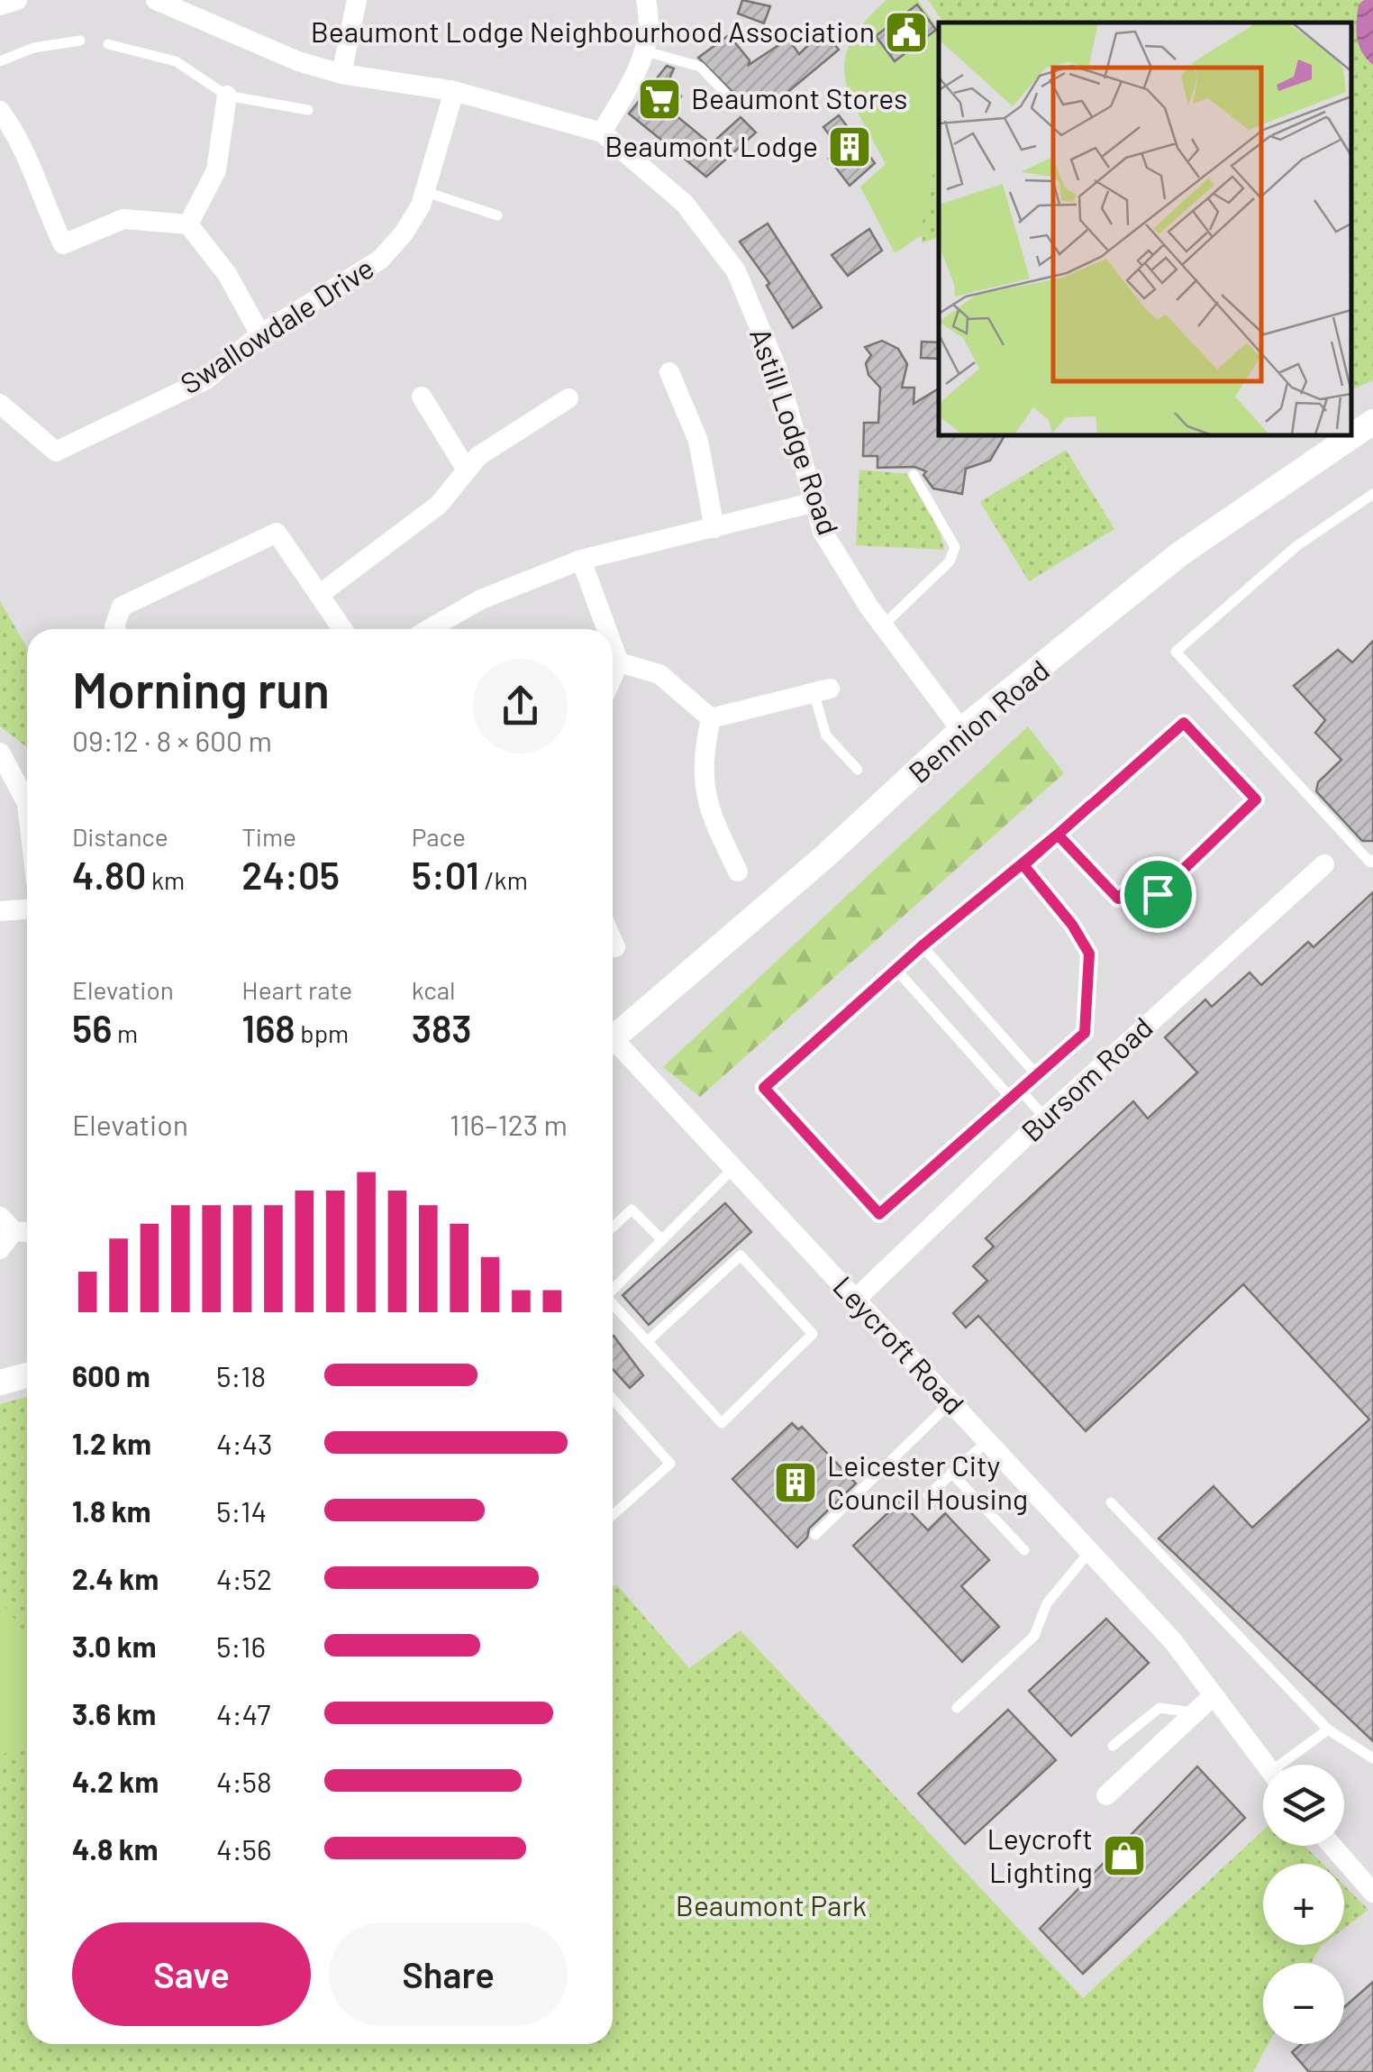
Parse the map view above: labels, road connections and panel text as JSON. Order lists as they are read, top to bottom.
{
  "streets": {
    "street": [
      "Swallowdale Drive",
      "Astill Lodge Road",
      "Bennion Road",
      "Bursom Road",
      "Leycroft Road"
    ]
  },
  "crossings": [
    ["Swallowdale Drive", "Astill Lodge Road"],
    ["Astill Lodge Road", "Bennion Road"],
    ["Bursom Road", "Leycroft Road"]
  ],
  "parks": ["Beaumont Park"],
  "places": {
    "public building": ["Beaumont Lodge Neighbourhood Association"],
    "supermarket": ["Beaumont Stores"],
    "building": ["Beaumont Lodge", "Leicester City Council Housing"],
    "shop": ["Leycroft Lighting"]
  },
  "page": {
    "heading": ["Morning run", "09:12 · 8 × 600 m"],
    "stats": [
      ["Distance", "4.80 km"],
      ["Time", "24:05"],
      ["Pace", "5:01 /km"],
      ["Elevation", "56 m"],
      ["Heart rate", "168 bpm"],
      ["kcal", "383"]
    ],
    "chart": ["Elevation", "116–123 m"],
    "list": [
      {
        "name": "600 m",
        "note": "5:18"
      },
      {
        "name": "1.2 km",
        "note": "4:43"
      },
      {
        "name": "1.8 km",
        "note": "5:14"
      },
      {
        "name": "2.4 km",
        "note": "4:52"
      },
      {
        "name": "3.0 km",
        "note": "5:16"
      },
      {
        "name": "3.6 km",
        "note": "4:47"
      },
      {
        "name": "4.2 km",
        "note": "4:58"
      },
      {
        "name": "4.8 km",
        "note": "4:56"
      }
    ],
    "map_buttons": ["+", "−"],
    "buttons": ["Save", "Share"]
  }
}
